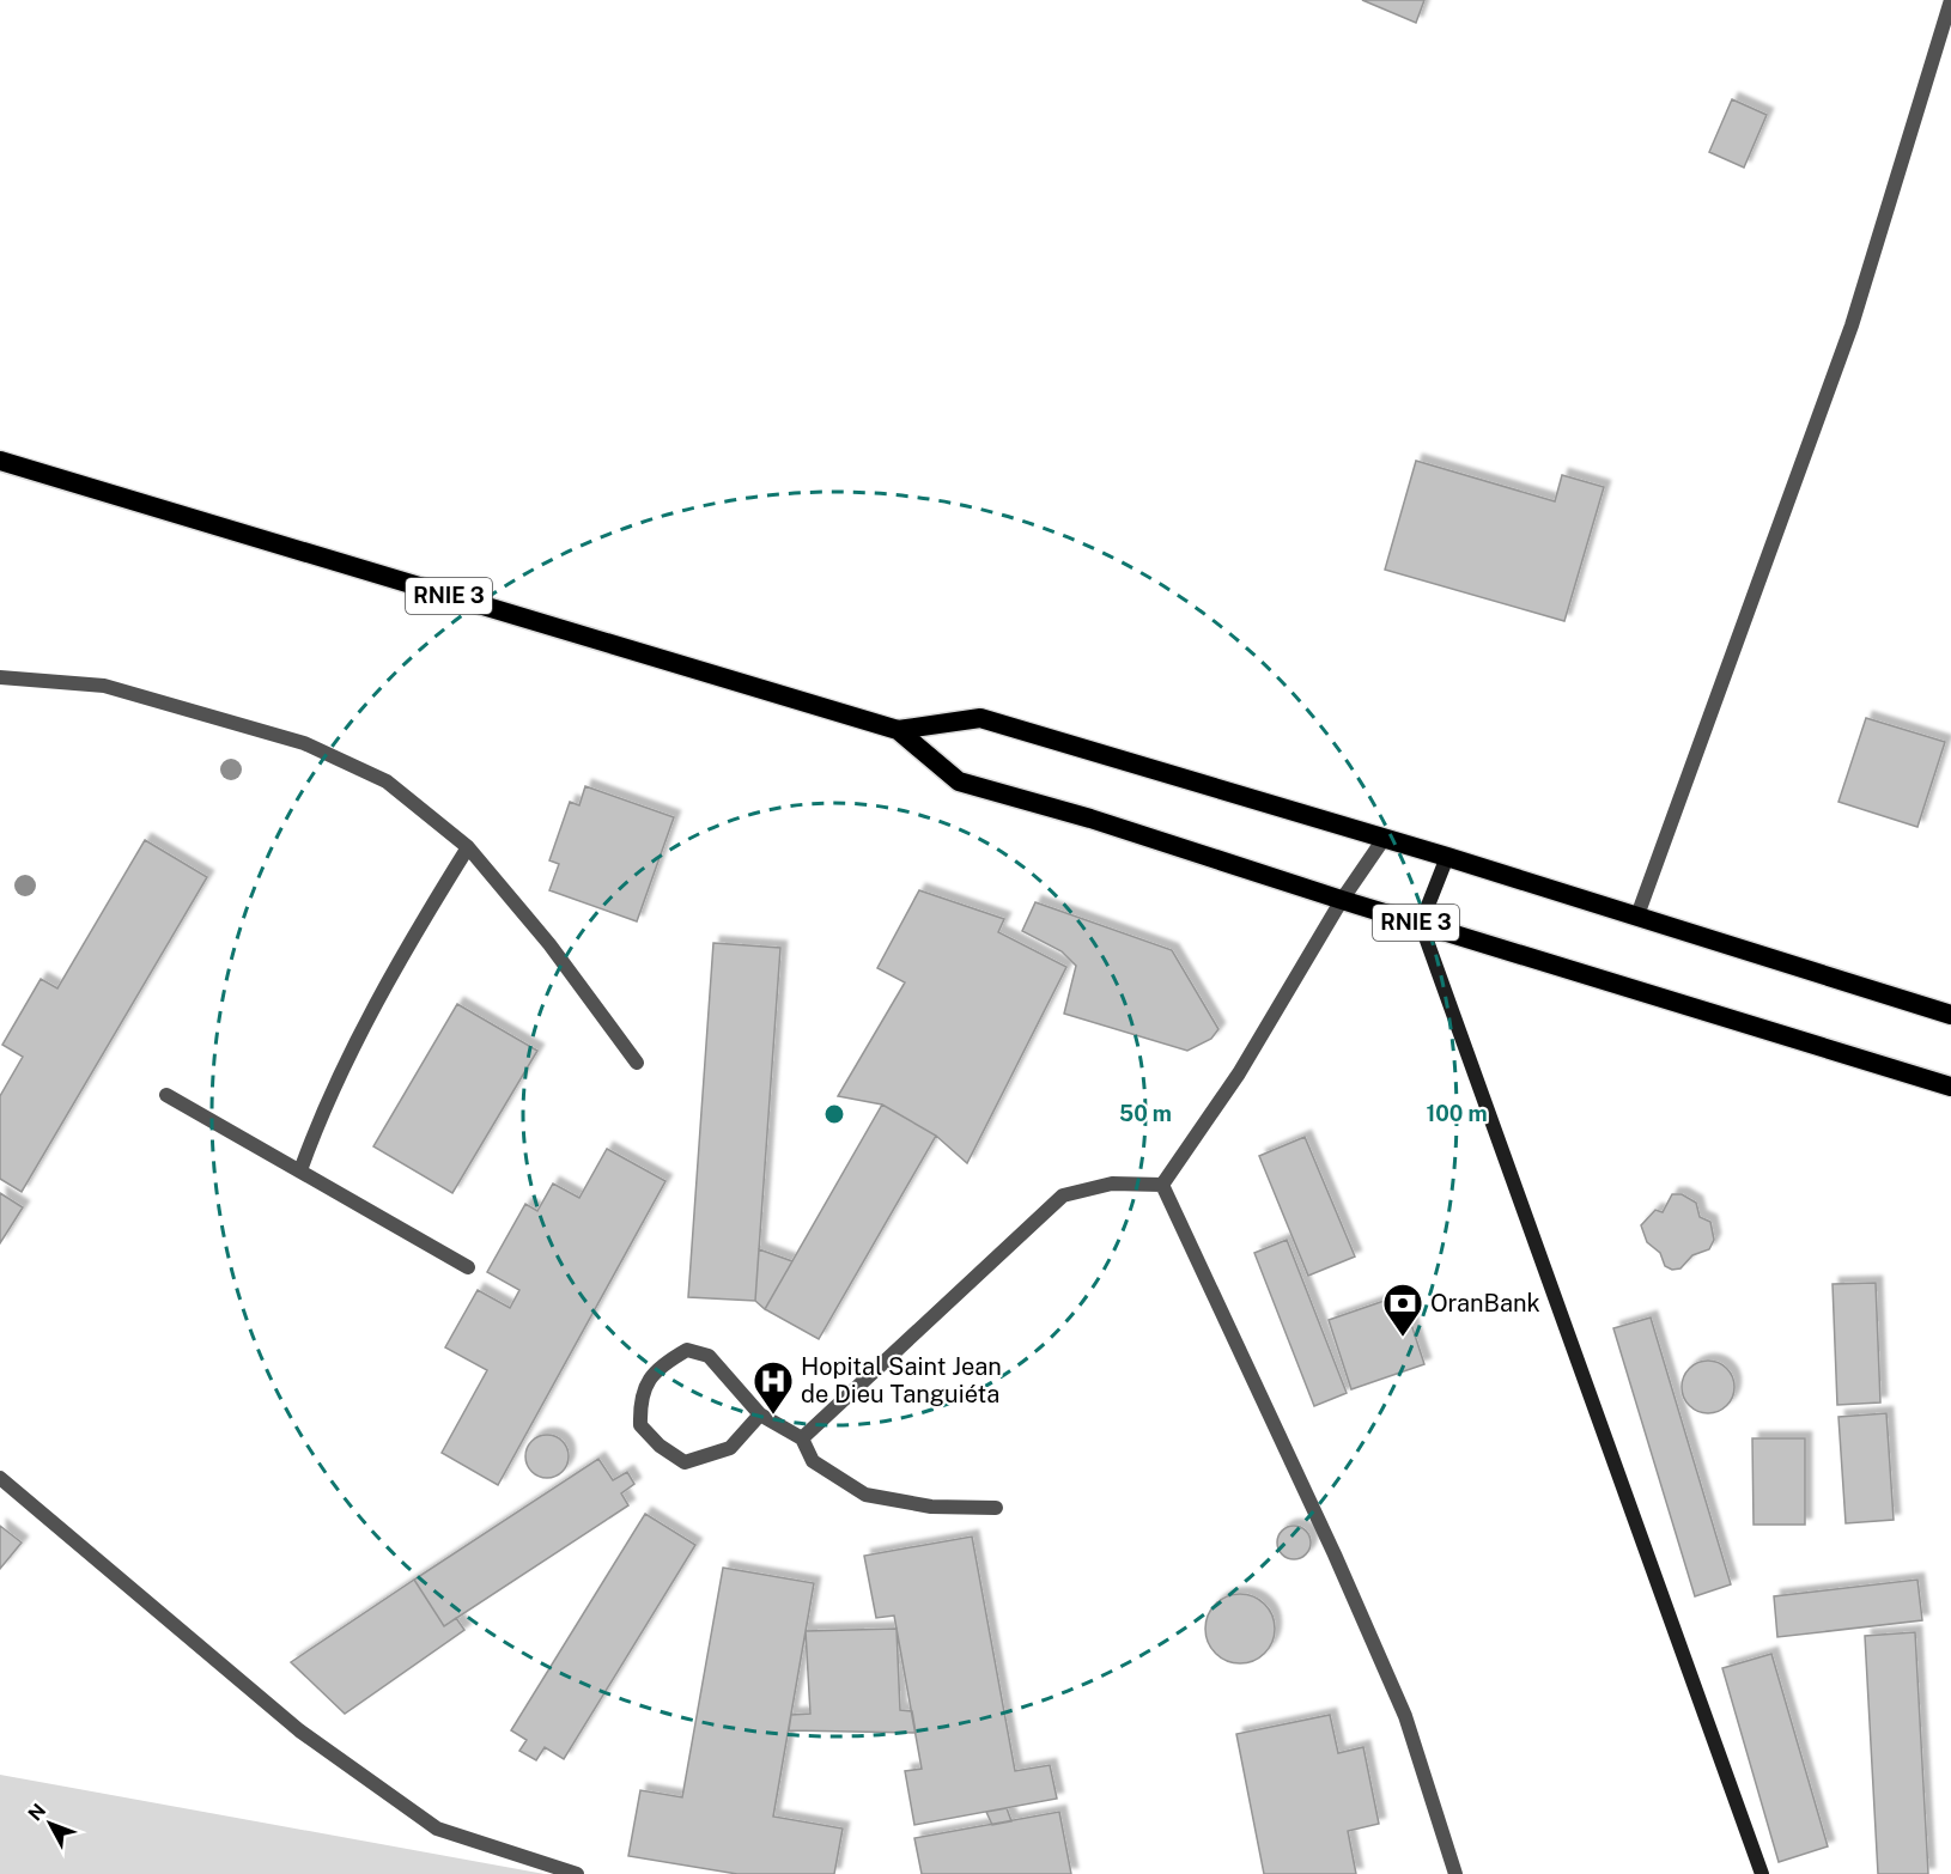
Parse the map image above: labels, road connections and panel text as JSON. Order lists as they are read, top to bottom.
{
  "streets": {
    "highway": ["RNIE 3"]
  },
  "places": {
    "bank": ["OranBank"],
    "hospital": ["Hopital Saint Jean de Dieu Tanguiéta"]
  },
  "north": "top left",
  "rings": ["50 m", "100 m"]
}
